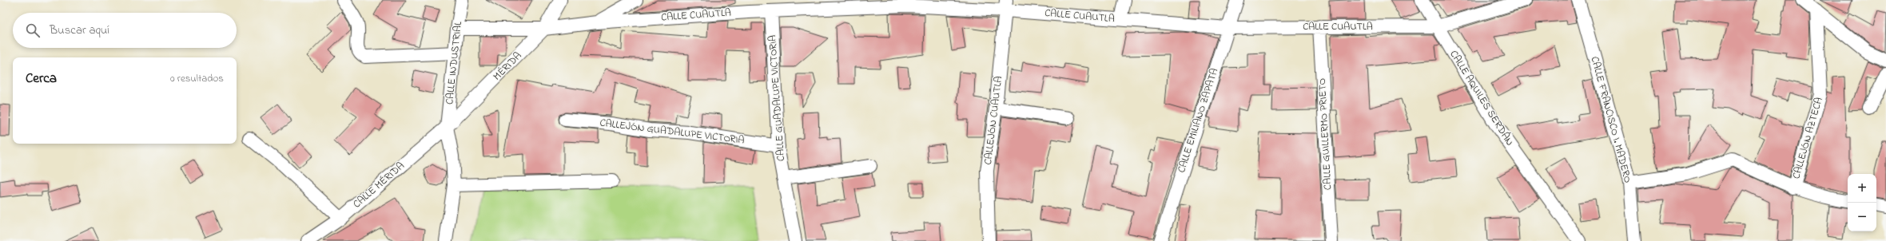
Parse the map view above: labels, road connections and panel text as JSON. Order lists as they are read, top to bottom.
{
  "streets": {
    "street": [
      "CALLE CUAUTLA",
      "CALLE INDUSTRIAL",
      "MÉRIDA",
      "CALLE GUADALUPE VICTORIA",
      "CALLE AQUILES SERDÁN",
      "CALLE FRANCISCO I. MADERO",
      "CALLEJÓN CUAUTLA",
      "CALLE EMILIANO ZAPATA",
      "CALLEJÓN GUADALUPE VICTORIA",
      "CALLE GUILLERMO PRIETO",
      "CALLEJÓN AZTECA",
      "CALLE MÉRIDA"
    ]
  },
  "crossings": [
    ["CALLE CUAUTLA", "CALLE INDUSTRIAL"],
    ["CALLE CUAUTLA", "MÉRIDA"],
    ["CALLE CUAUTLA", "CALLE GUADALUPE VICTORIA"],
    ["CALLE CUAUTLA", "CALLE AQUILES SERDÁN"],
    ["CALLE CUAUTLA", "CALLEJÓN CUAUTLA"],
    ["CALLE CUAUTLA", "CALLE EMILIANO ZAPATA"],
    ["CALLE CUAUTLA", "CALLE GUILLERMO PRIETO"],
    ["CALLE INDUSTRIAL", "MÉRIDA"],
    ["CALLE INDUSTRIAL", "CALLE MÉRIDA"],
    ["MÉRIDA", "CALLE MÉRIDA"],
    ["CALLE GUADALUPE VICTORIA", "CALLEJÓN GUADALUPE VICTORIA"]
  ],
  "page": {
    "search": "Buscar aquí",
    "heading": ["Cerca", "0 resultados"],
    "map_buttons": ["+", "−"]
  }
}
